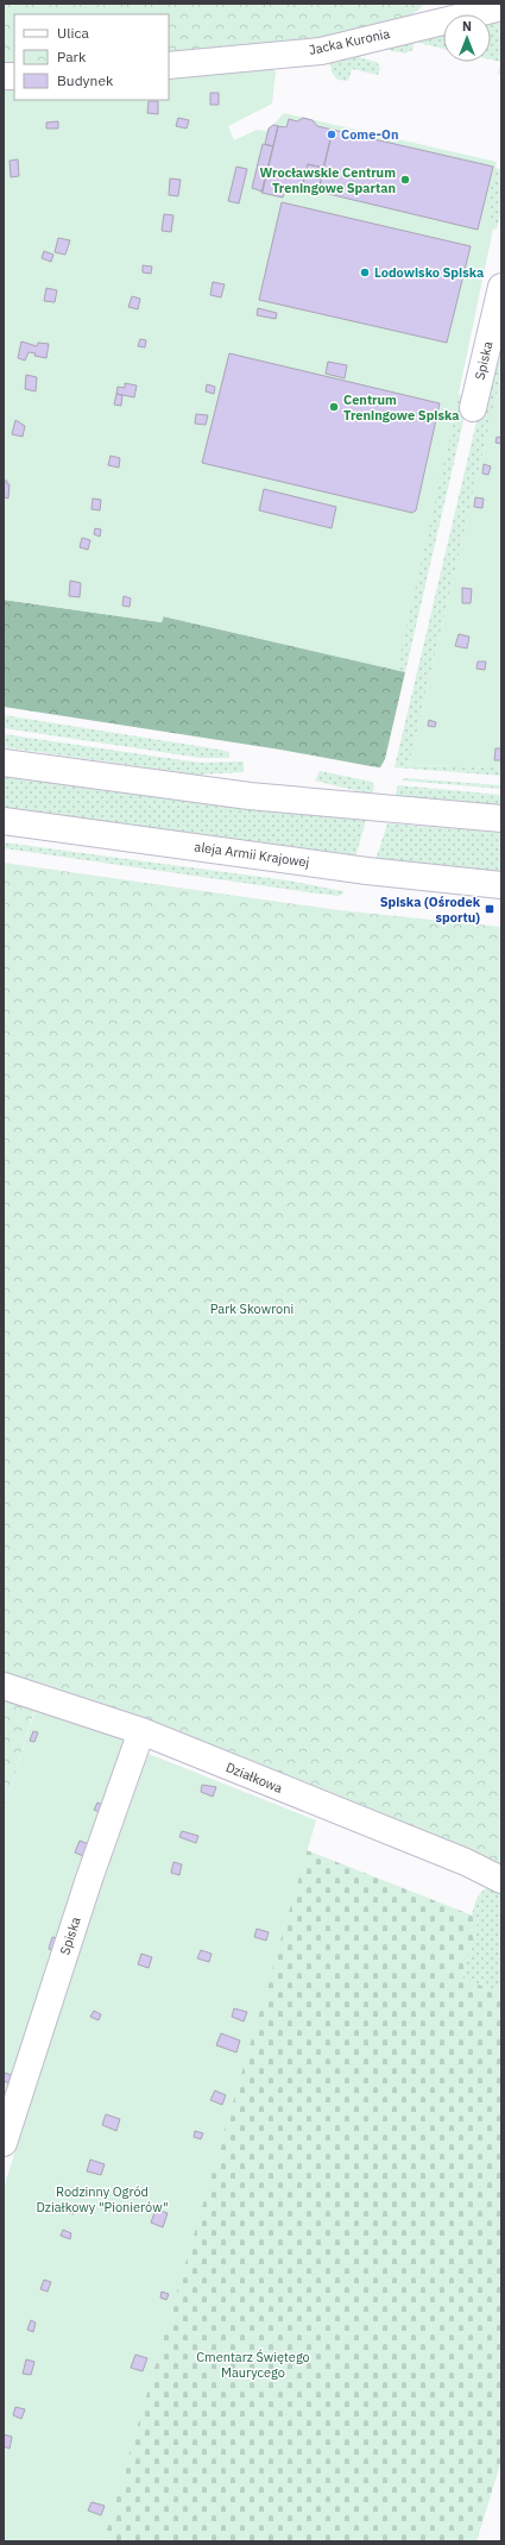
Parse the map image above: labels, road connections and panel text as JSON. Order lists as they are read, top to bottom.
{
  "streets": {
    "street": [
      "Jacka Kuronia",
      "Spiska",
      "aleja Armii Krajowej",
      "Działkowa"
    ]
  },
  "crossings": [
    ["Spiska", "Działkowa"]
  ],
  "parks": ["Park Skowroni", "Rodzinny Ogród Działkowy \"Pionierów\"", "Cmentarz Świętego Maurycego"],
  "places": {
    "other": [
      "Come-On",
      "Wrocławskie Centrum Treningowe Spartan",
      "Lodowisko Spiska",
      "Centrum Treningowe Spiska"
    ],
    "transit": ["Spiska (Ośrodek sportu)"]
  },
  "legend": ["Ulica", "Park", "Budynek"],
  "north": "top"
}
